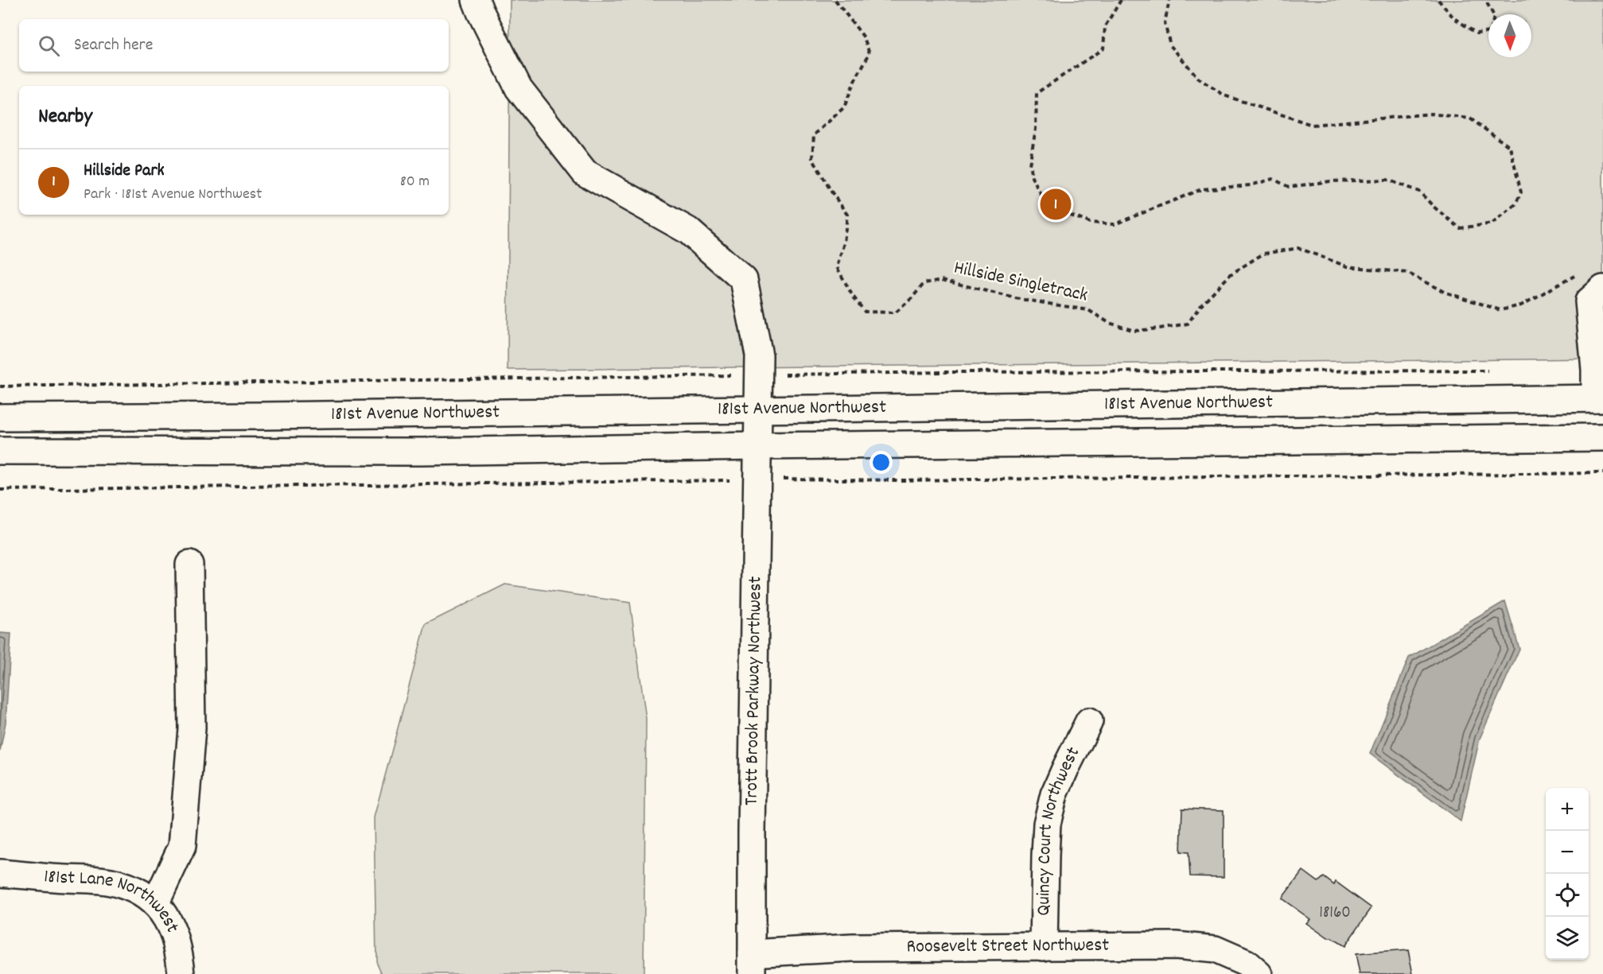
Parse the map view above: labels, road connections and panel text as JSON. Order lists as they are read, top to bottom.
{
  "streets": {
    "main road": [
      "181st Avenue Northwest",
      "Trott Brook Parkway Northwest",
      "Quincy Court Northwest",
      "181st Lane Northwest",
      "Roosevelt Street Northwest"
    ],
    "path": ["Hillside Singletrack"]
  },
  "crossings": [
    ["181st Avenue Northwest", "Trott Brook Parkway Northwest"],
    ["Trott Brook Parkway Northwest", "Roosevelt Street Northwest"],
    ["Quincy Court Northwest", "Roosevelt Street Northwest"]
  ],
  "house_numbers": ["18160"],
  "north": "bottom",
  "page": {
    "search": "Search here",
    "heading": "Nearby",
    "list": [
      {
        "mark": "1",
        "name": "Hillside Park",
        "note": "Park · 181st Avenue Northwest",
        "value": "80 m"
      }
    ],
    "pins": "1",
    "map_buttons": ["+", "−"]
  }
}
